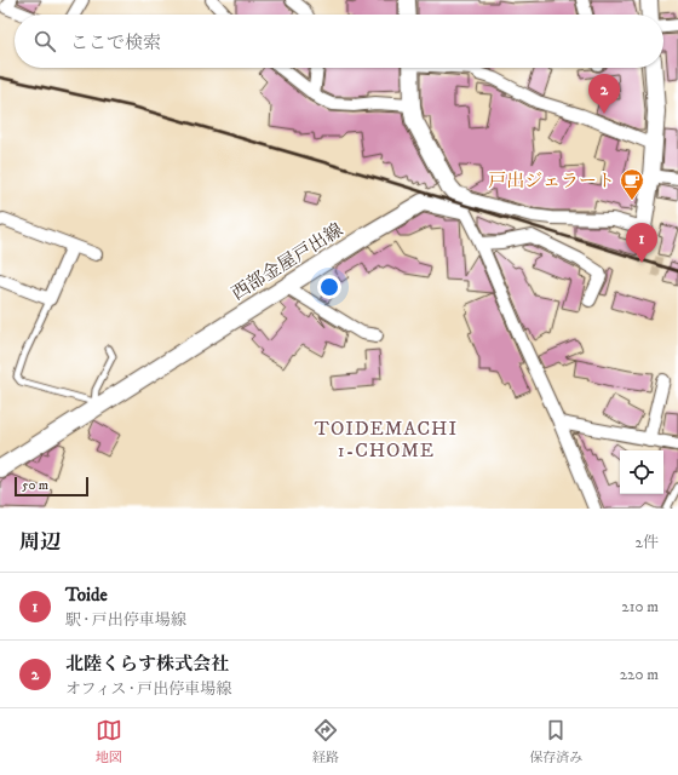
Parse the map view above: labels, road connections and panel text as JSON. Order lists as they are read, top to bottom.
{
  "streets": {
    "main road": ["西部金屋戸出線"]
  },
  "districts": ["TOIDEMACHI 1-CHOME"],
  "places": {
    "cafe": ["戸出ジェラート"]
  },
  "scale_bar": "50 m",
  "page": {
    "search": "ここで検索",
    "pins": ["2", "1"],
    "scale": "50 m",
    "heading": ["周辺", "2件"],
    "list": [
      {
        "mark": "1",
        "name": "Toide",
        "note": "駅 · 戸出停車場線",
        "value": "210 m"
      },
      {
        "mark": "2",
        "name": "北陸くらす株式会社",
        "note": "オフィス · 戸出停車場線",
        "value": "220 m"
      }
    ],
    "nav": ["地図", "経路", "保存済み"]
  }
}
